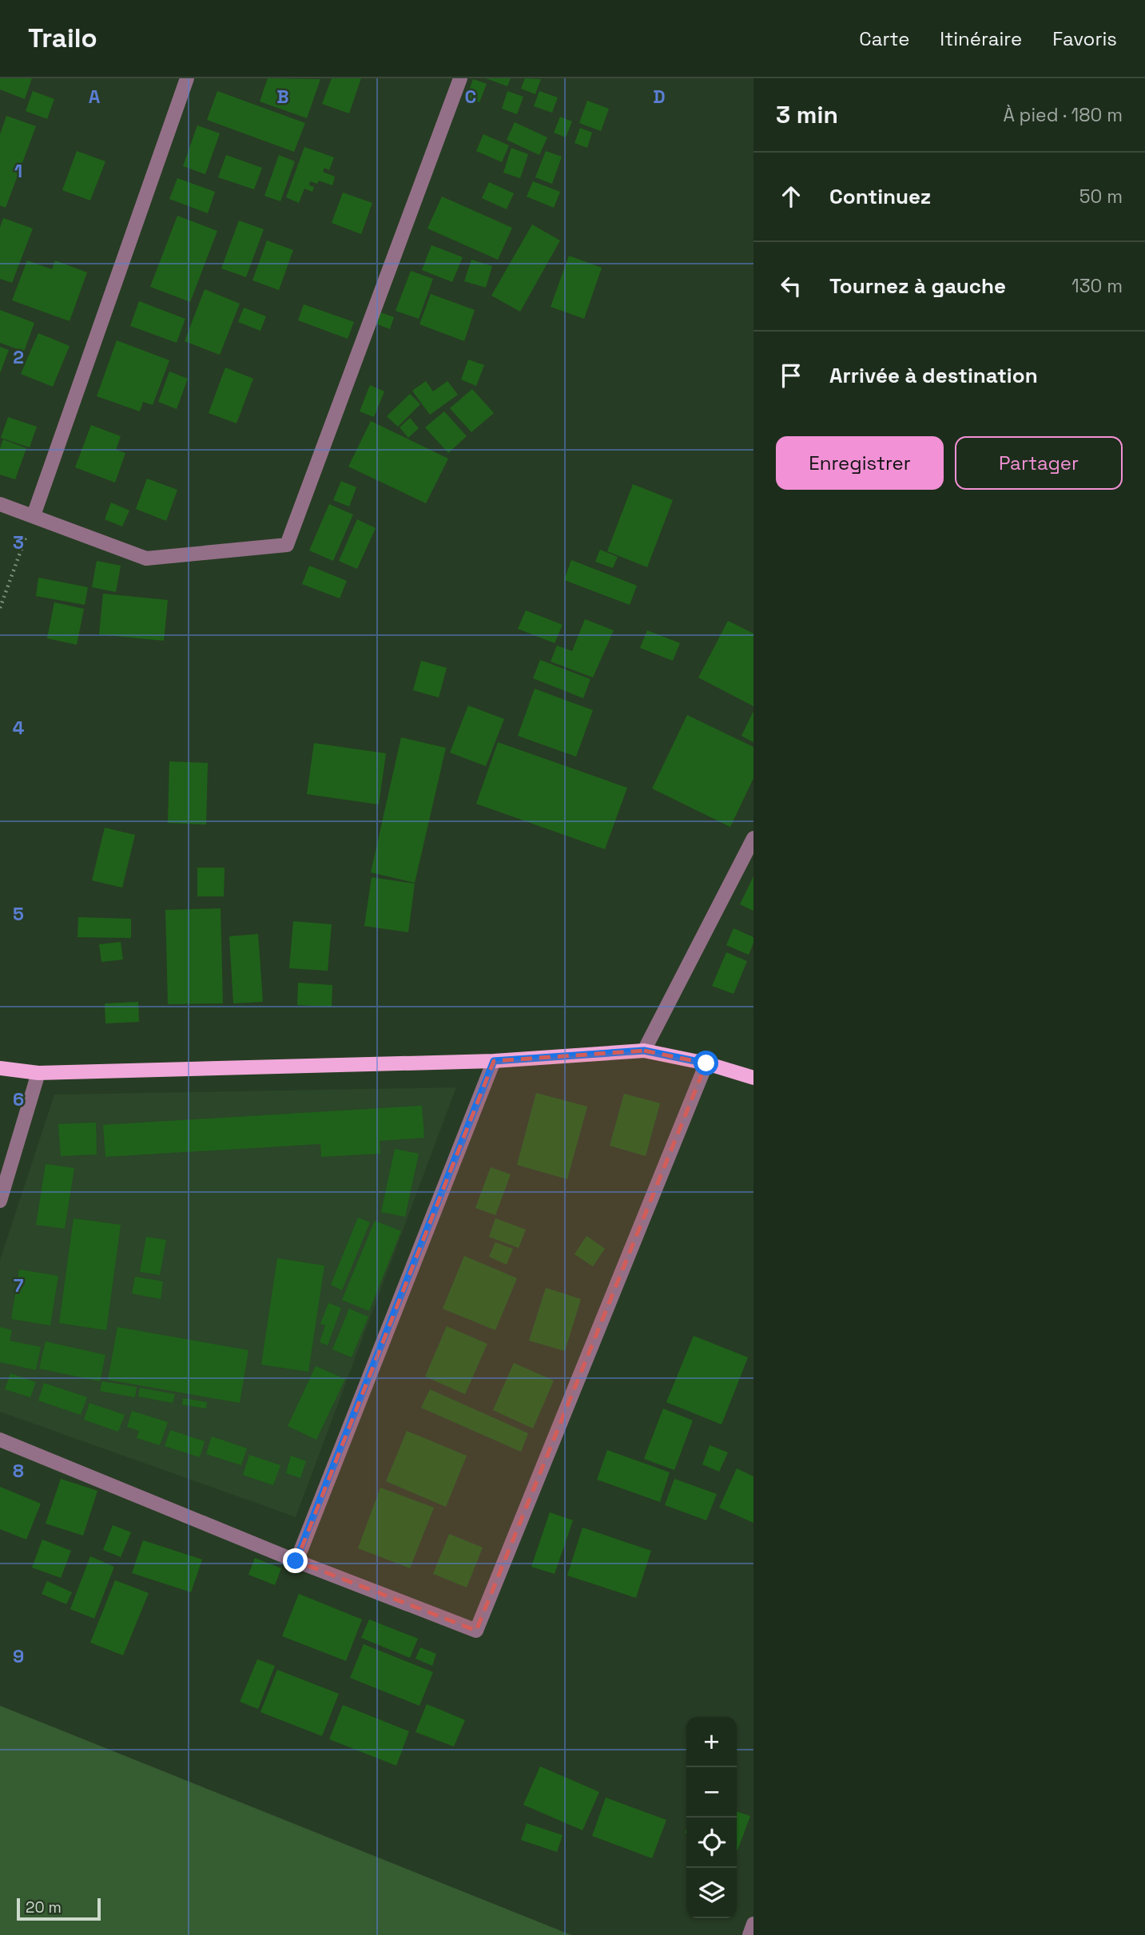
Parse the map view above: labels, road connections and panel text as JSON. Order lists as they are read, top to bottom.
{
  "scale_bar": "20 m",
  "page": {
    "header": "Trailo",
    "nav": ["Carte", "Itinéraire", "Favoris"],
    "heading": ["3 min", "À pied · 180 m"],
    "list": [
      ["Continuez", "50 m"],
      ["Tournez à gauche", "130 m"],
      "Arrivée à destination"
    ],
    "buttons": ["Enregistrer", "Partager"],
    "map_buttons": ["+", "−"],
    "scale": "20 m"
  },
  "grid": {
    "columns": [
      "A",
      "B",
      "C",
      "D"
    ],
    "rows": [
      "1",
      "2",
      "3",
      "4",
      "5",
      "6",
      "7",
      "8",
      "9"
    ]
  }
}
